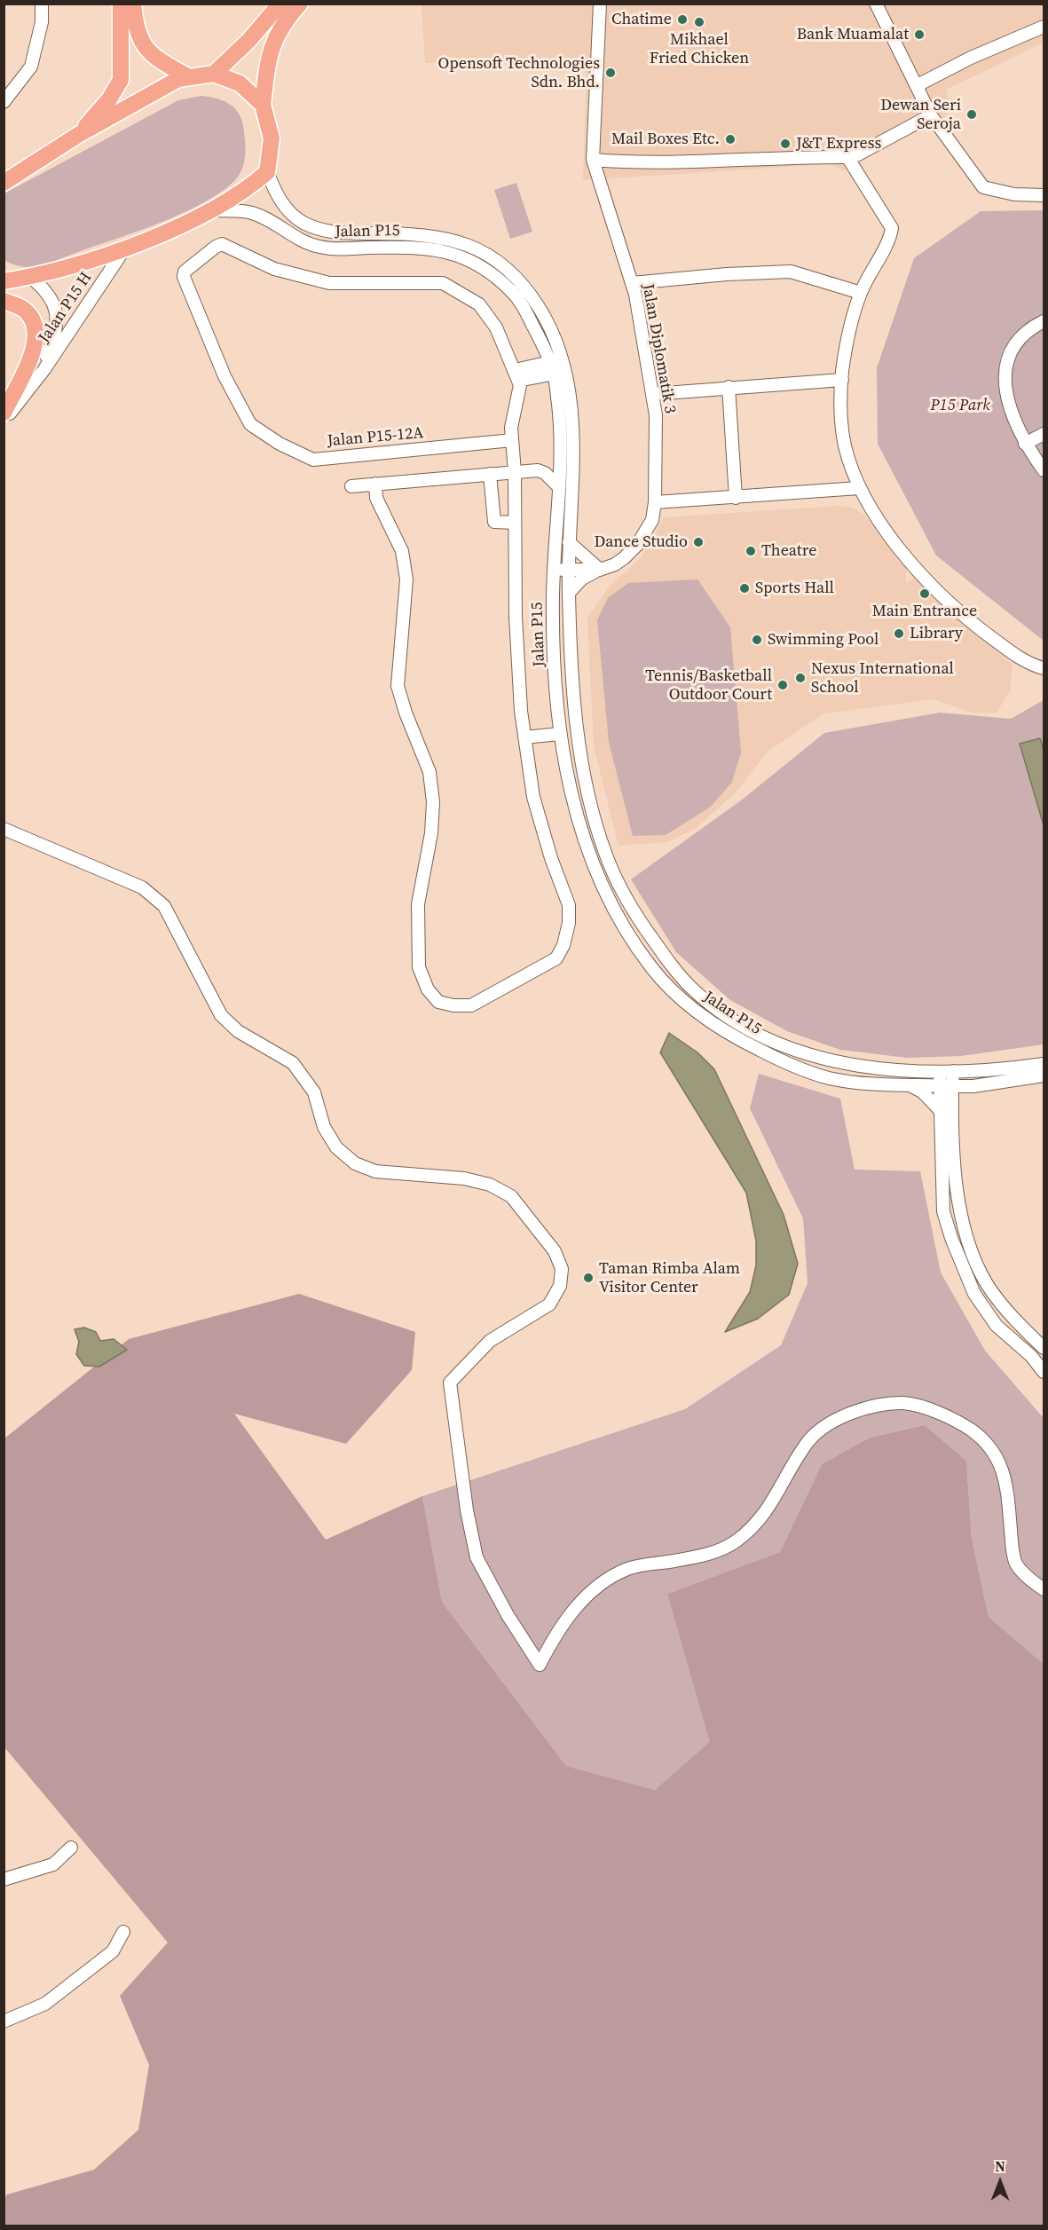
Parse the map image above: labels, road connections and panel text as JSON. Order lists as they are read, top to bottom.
{
  "streets": {
    "street": [
      "Jalan P15",
      "Jalan P15 H",
      "Jalan Diplomatik 3",
      "Jalan P15-12A"
    ]
  },
  "crossings": [
    ["Jalan P15", "Jalan Diplomatik 3"]
  ],
  "parks": ["P15 Park"],
  "places": [
    "Chatime",
    "Mikhael Fried Chicken",
    "Bank Muamalat",
    "Opensoft Technologies Sdn. Bhd.",
    "Dewan Seri Seroja",
    "Mail Boxes Etc.",
    "J&T Express",
    "Dance Studio",
    "Theatre",
    "Sports Hall",
    "Main Entrance",
    "Library",
    "Swimming Pool",
    "Nexus International School",
    "Tennis/Basketball Outdoor Court",
    "Taman Rimba Alam Visitor Center"
  ],
  "north": "top"
}
